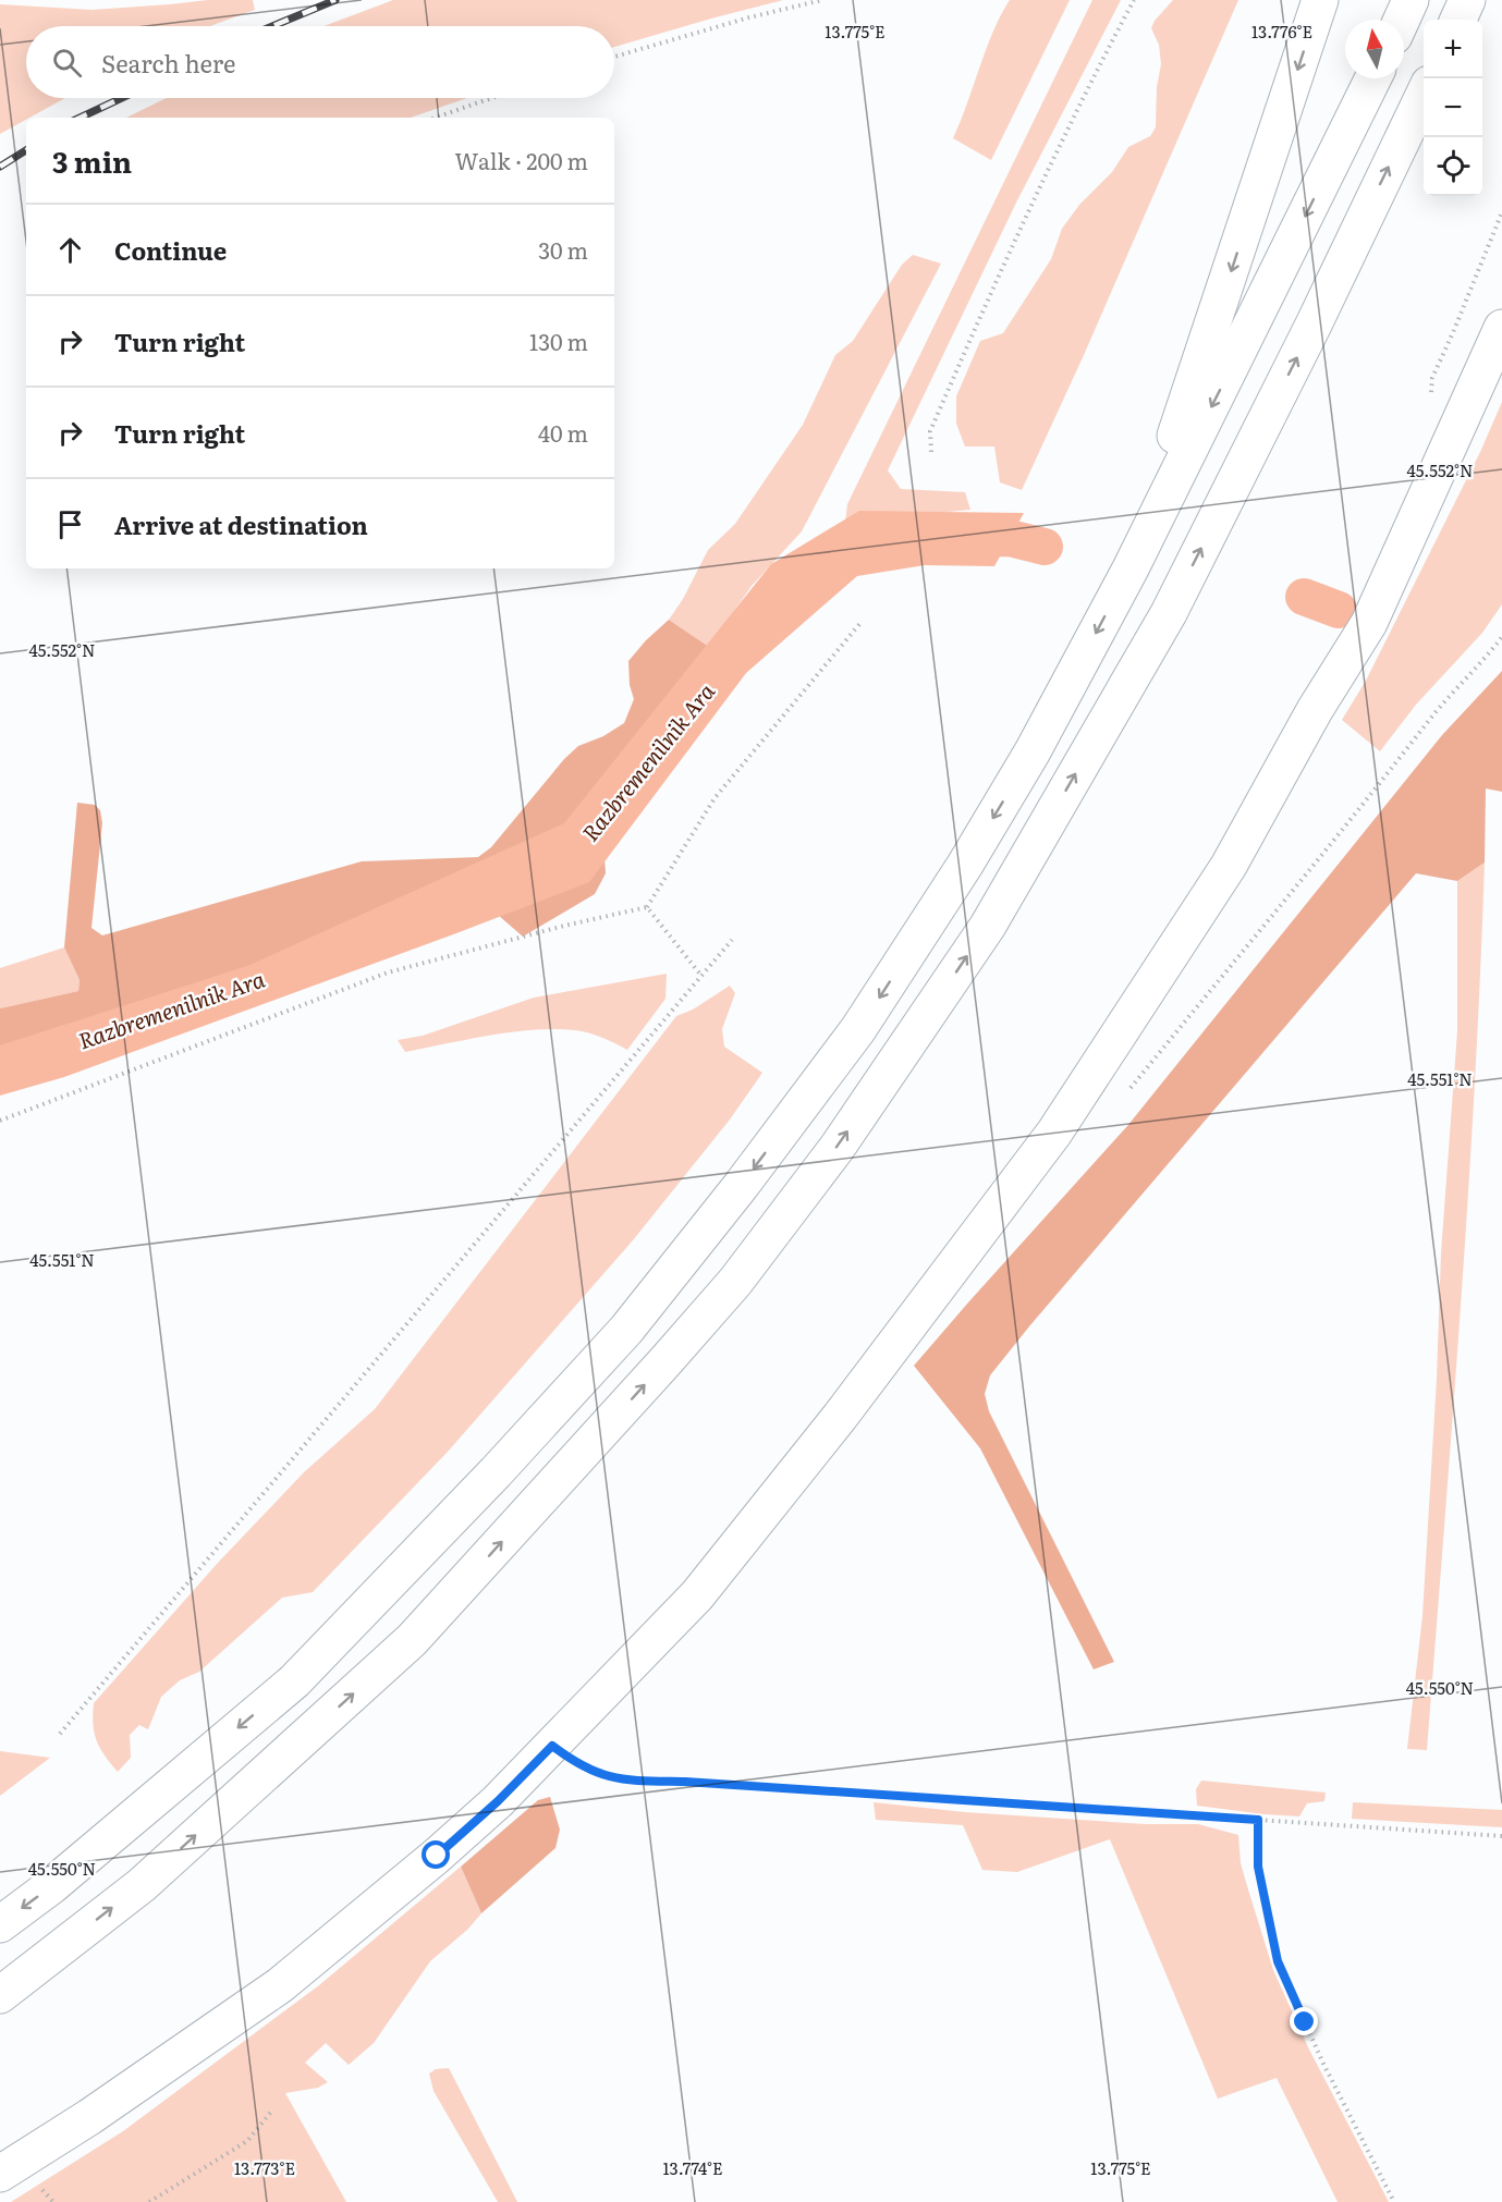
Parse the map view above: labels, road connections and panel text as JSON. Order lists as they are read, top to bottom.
{
  "water": ["Razbremenilnik Ara"],
  "north": "top",
  "page": {
    "map_buttons": ["+", "−"],
    "search": "Search here",
    "heading": ["3 min", "Walk · 200 m"],
    "list": [
      ["Continue", "30 m"],
      ["Turn right", "130 m"],
      ["Turn right", "40 m"],
      "Arrive at destination"
    ]
  },
  "coordinates": [
    "13.775°E",
    "13.776°E",
    "45.552°N",
    "45.551°N",
    "45.550°N",
    "13.773°E",
    "13.774°E"
  ]
}
